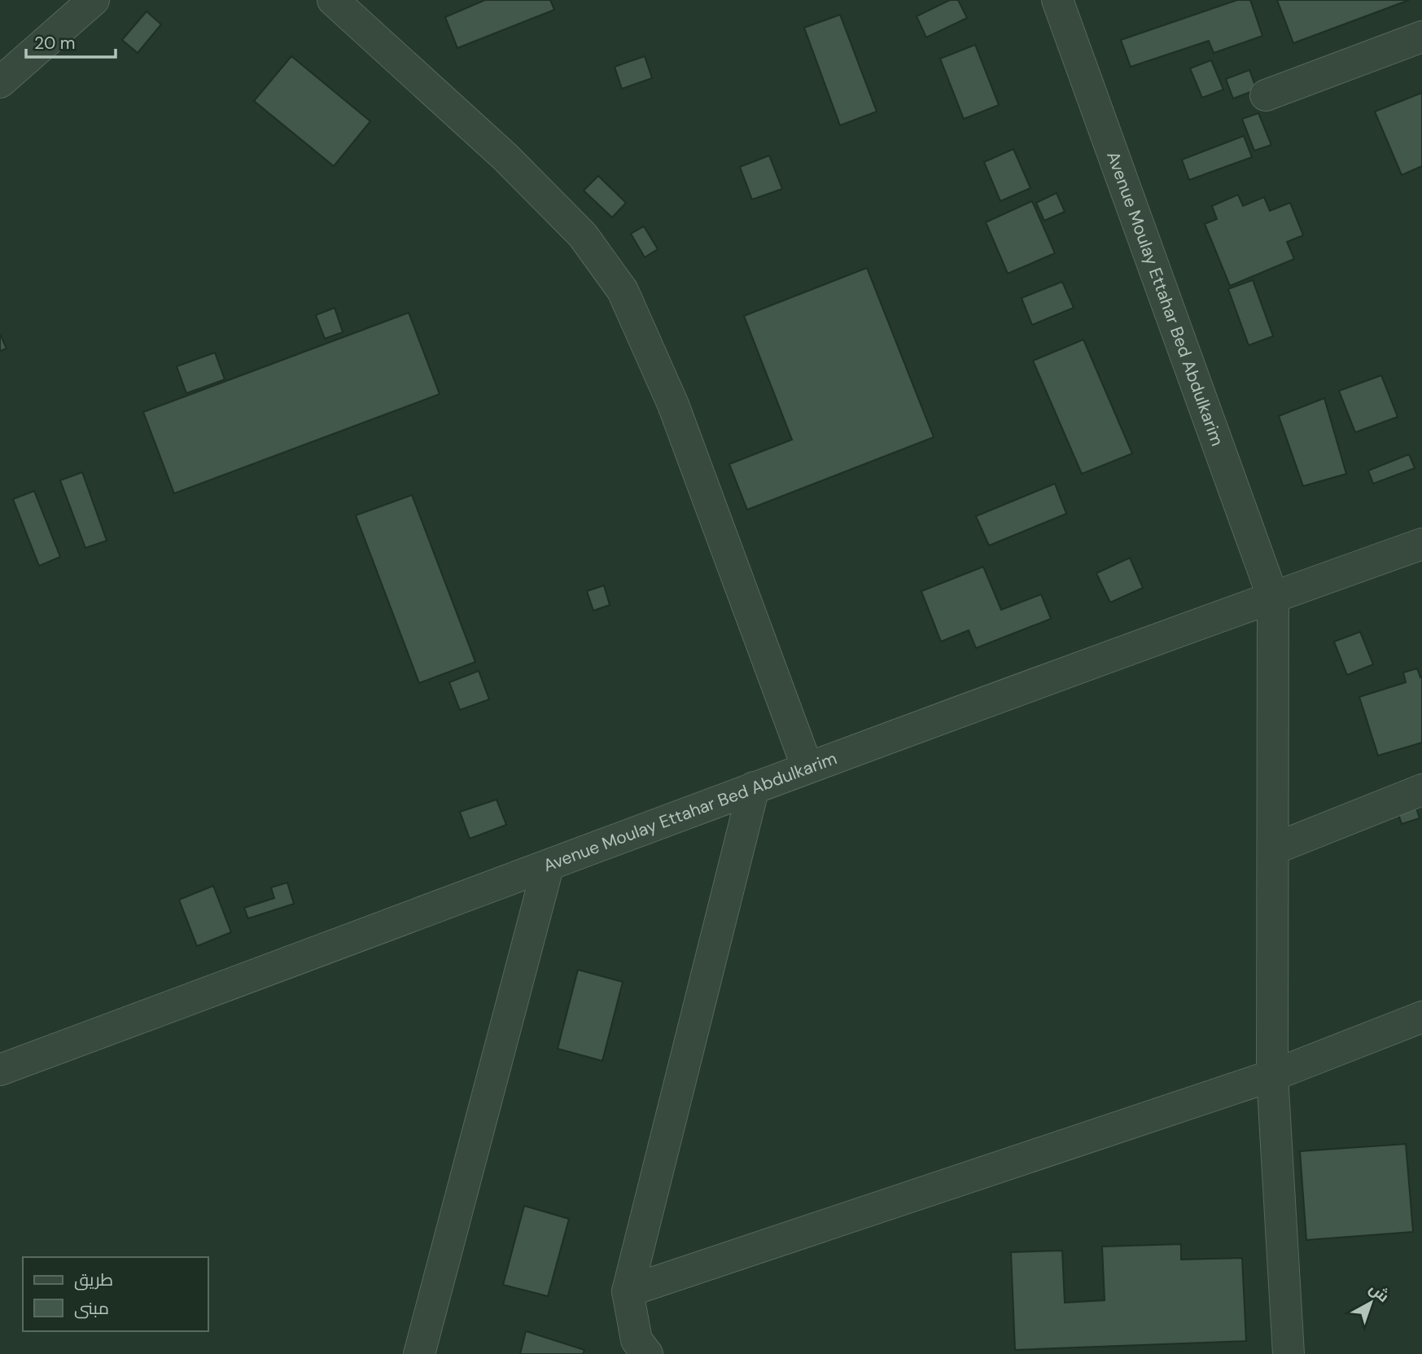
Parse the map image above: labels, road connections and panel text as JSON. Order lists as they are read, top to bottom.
{
  "streets": {
    "street": ["Avenue Moulay Ettahar Bed Abdulkarim"]
  },
  "legend": ["طريق", "مبنى"],
  "scale_bar": "20 m",
  "north": "top right"
}
